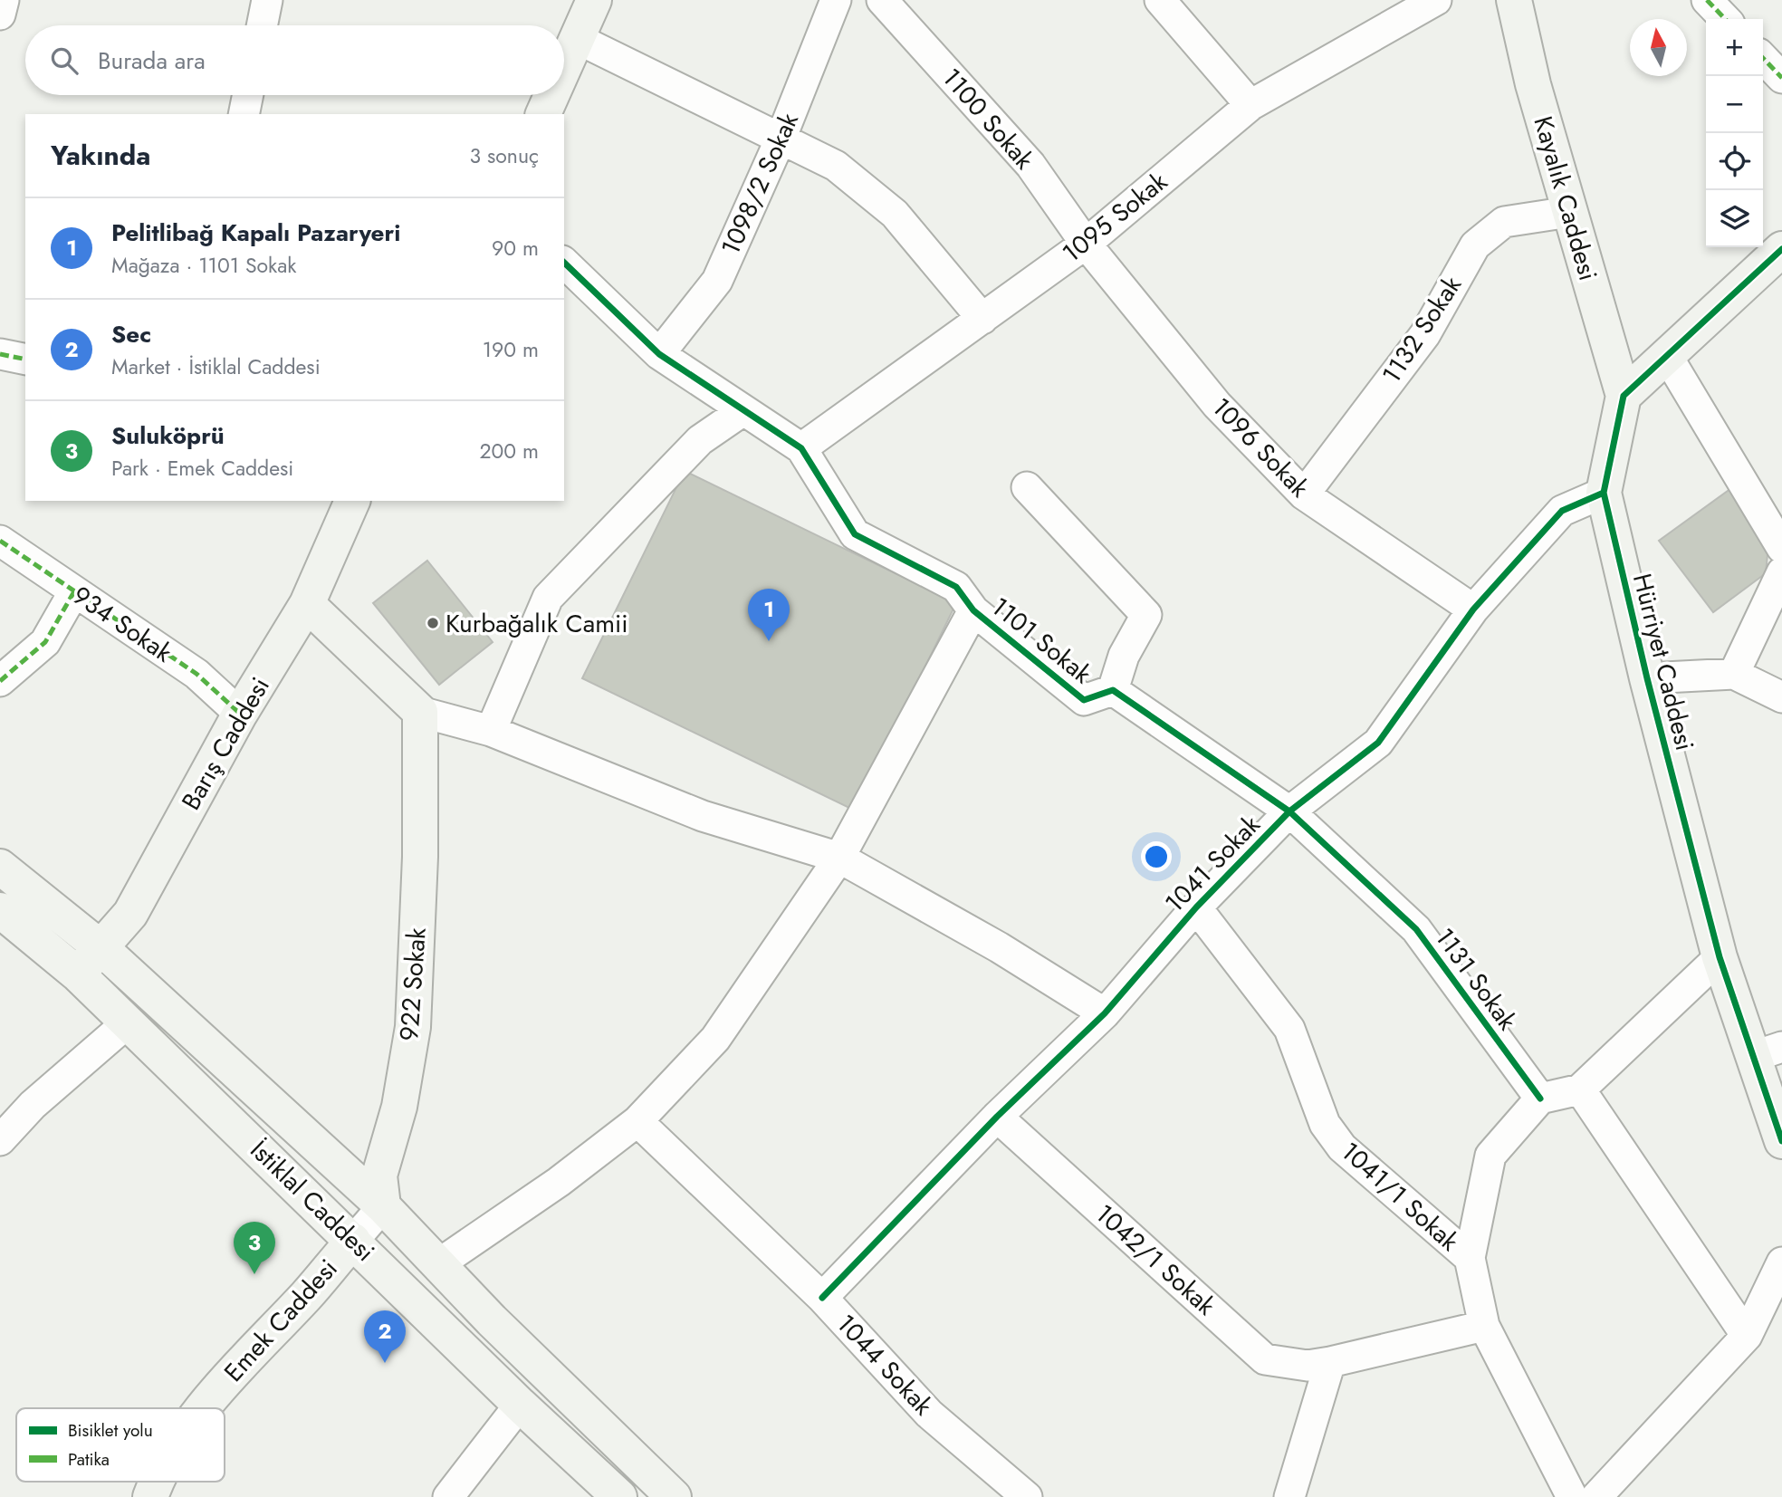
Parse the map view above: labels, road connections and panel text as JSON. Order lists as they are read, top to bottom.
{
  "streets": {
    "main road": [
      "Kayalık Caddesi",
      "Hürriyet Caddesi",
      "Barış Caddesi",
      "922 Sokak",
      "İstiklal Caddesi",
      "Emek Caddesi"
    ],
    "street": [
      "1100 Sokak",
      "1098/2 Sokak",
      "1095 Sokak",
      "1132 Sokak",
      "1096 Sokak",
      "934 Sokak",
      "1101 Sokak",
      "1041 Sokak",
      "1131 Sokak",
      "1041/1 Sokak",
      "1042/1 Sokak",
      "1044 Sokak"
    ]
  },
  "crossings": [
    ["1100 Sokak", "1095 Sokak"],
    ["1100 Sokak", "1096 Sokak"],
    ["Kayalık Caddesi", "1132 Sokak"],
    ["Kayalık Caddesi", "Hürriyet Caddesi"],
    ["1095 Sokak", "1096 Sokak"],
    ["1095 Sokak", "1101 Sokak"],
    ["1132 Sokak", "1096 Sokak"],
    ["1096 Sokak", "1041 Sokak"],
    ["934 Sokak", "Barış Caddesi"],
    ["1101 Sokak", "1041 Sokak"],
    ["1101 Sokak", "1131 Sokak"],
    ["Hürriyet Caddesi", "1041 Sokak"],
    ["Barış Caddesi", "İstiklal Caddesi"],
    ["1041 Sokak", "1131 Sokak"],
    ["1041 Sokak", "1041/1 Sokak"],
    ["1041 Sokak", "1042/1 Sokak"],
    ["1041 Sokak", "1044 Sokak"],
    ["922 Sokak", "İstiklal Caddesi"],
    ["İstiklal Caddesi", "Emek Caddesi"]
  ],
  "places": ["Kurbağalık Camii"],
  "legend": ["Bisiklet yolu", "Patika"],
  "north": "top",
  "page": {
    "map_buttons": ["+", "−"],
    "search": "Burada ara",
    "heading": ["Yakında", "3 sonuç"],
    "list": [
      {
        "mark": "1",
        "name": "Pelitlibağ Kapalı Pazaryeri",
        "note": "Mağaza · 1101 Sokak",
        "value": "90 m"
      },
      {
        "mark": "2",
        "name": "Sec",
        "note": "Market · İstiklal Caddesi",
        "value": "190 m"
      },
      {
        "mark": "3",
        "name": "Suluköprü",
        "note": "Park · Emek Caddesi",
        "value": "200 m"
      }
    ],
    "pins": ["1", "3", "2"]
  }
}
